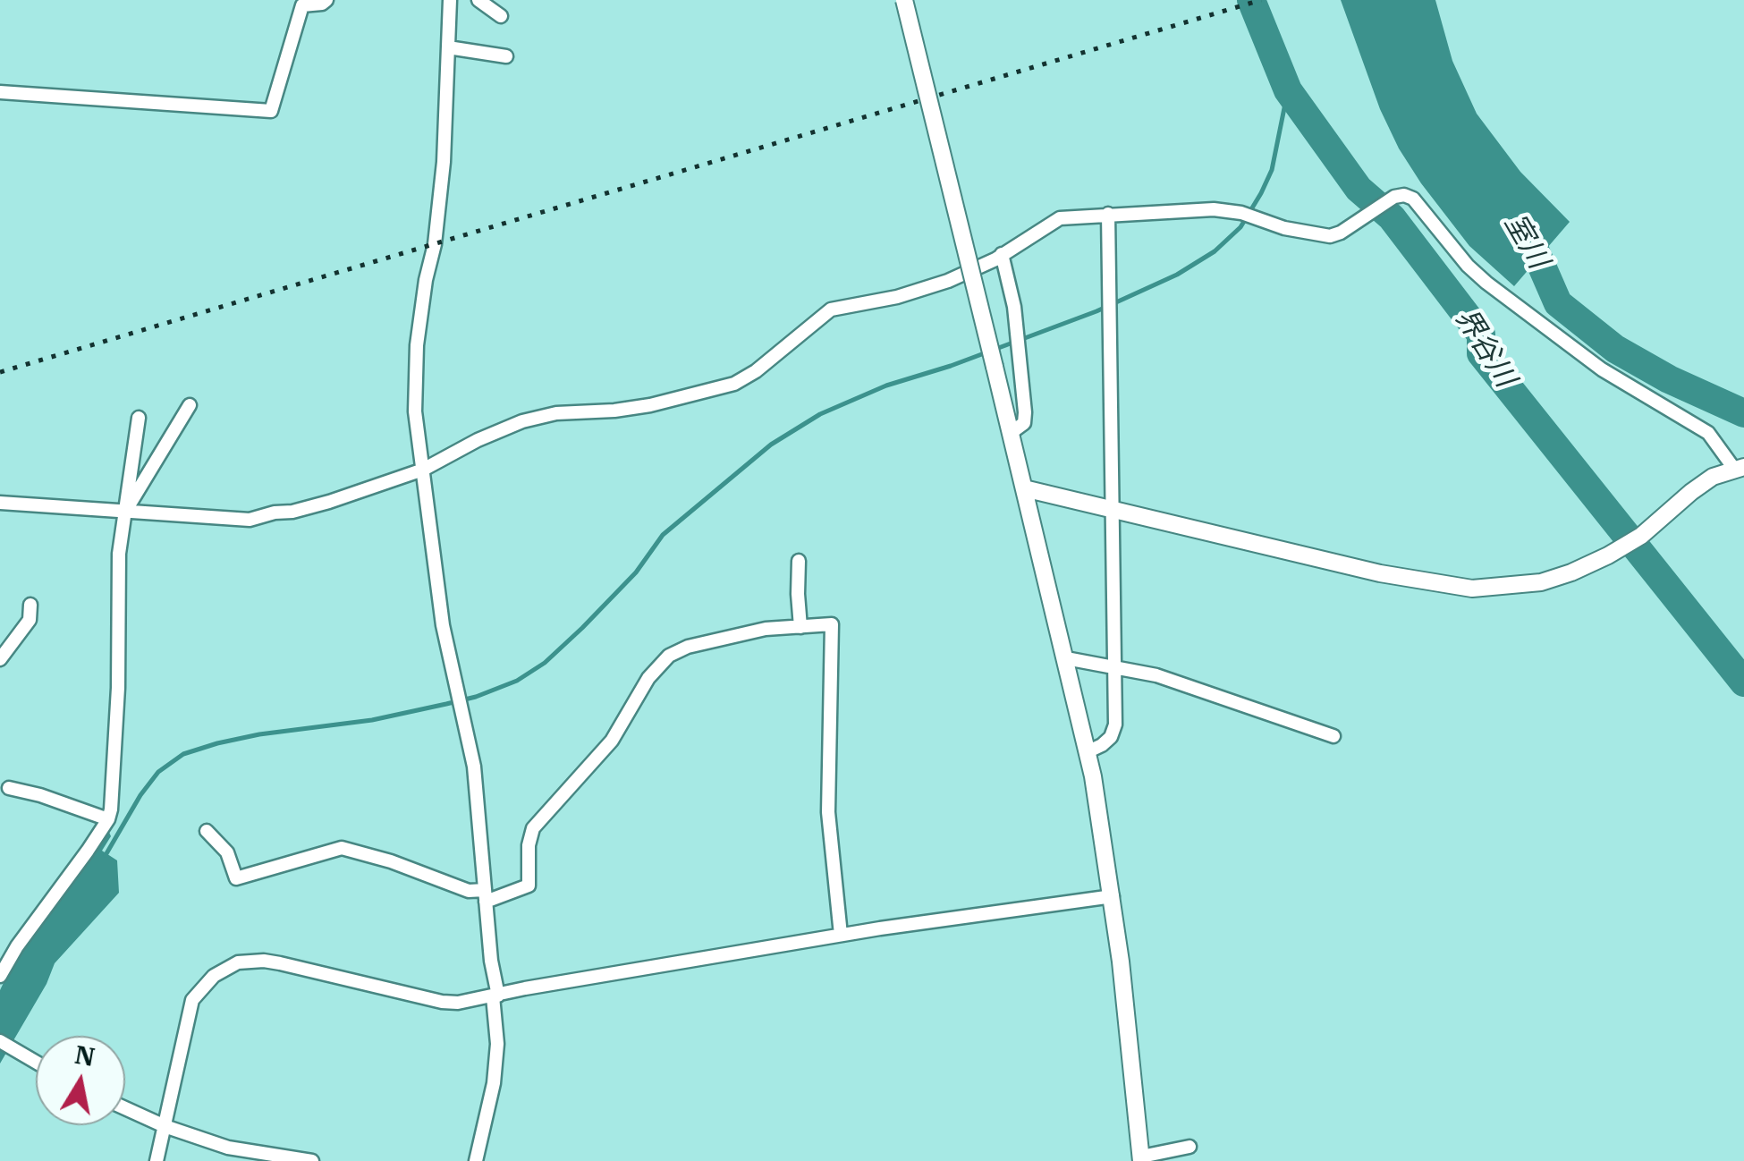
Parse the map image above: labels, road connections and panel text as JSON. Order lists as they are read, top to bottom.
{
  "water": ["室川", "界谷川"],
  "north": "top"
}
